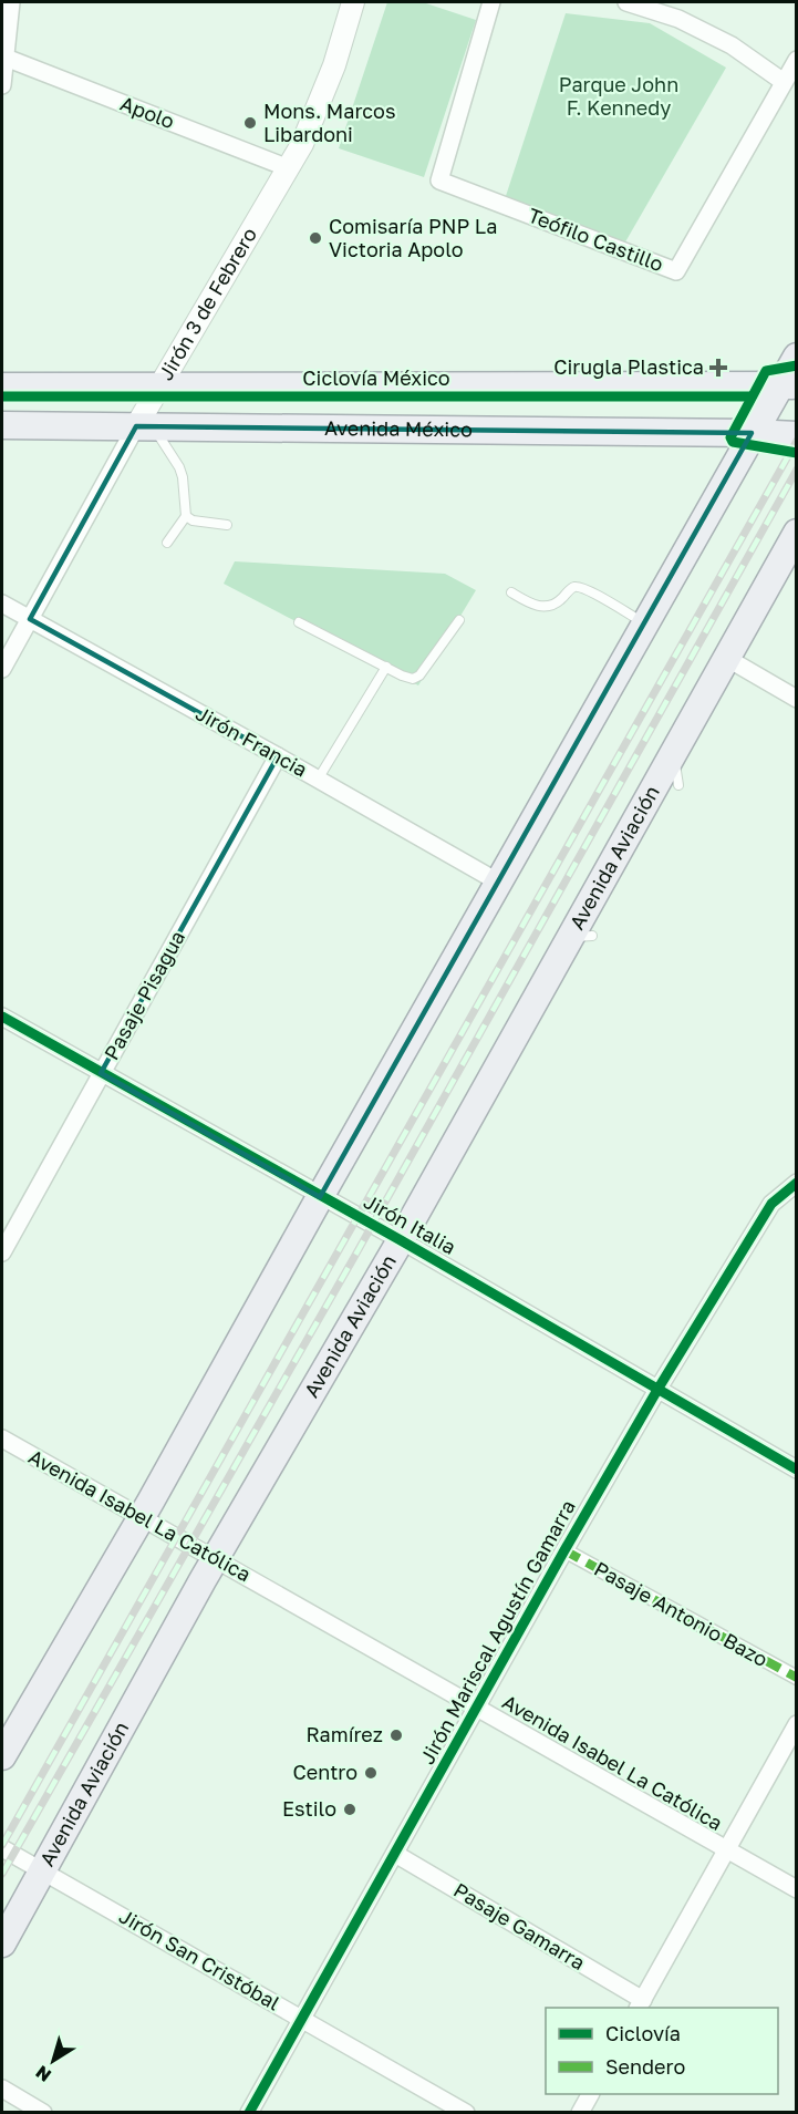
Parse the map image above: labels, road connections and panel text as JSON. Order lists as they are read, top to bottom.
{
  "streets": {
    "main road": ["Avenida México", "Avenida Aviación"],
    "street": [
      "Apolo",
      "Teófilo Castillo",
      "Jirón 3 de Febrero",
      "Jirón Francia",
      "Pasaje Pisagua",
      "Jirón Italia",
      "Avenida Isabel La Católica",
      "Pasaje Antonio Bazo",
      "Jirón Mariscal Agustín Gamarra",
      "Pasaje Gamarra",
      "Jirón San Cristóbal"
    ],
    "cycle path": ["Ciclovía México"]
  },
  "crossings": [
    ["Apolo", "Jirón 3 de Febrero"],
    ["Jirón 3 de Febrero", "Avenida México"],
    ["Jirón 3 de Febrero", "Jirón Francia"],
    ["Jirón Francia", "Pasaje Pisagua"],
    ["Avenida Aviación", "Jirón Italia"],
    ["Avenida Aviación", "Avenida Isabel La Católica"],
    ["Avenida Aviación", "Jirón San Cristóbal"],
    ["Pasaje Pisagua", "Jirón Italia"],
    ["Jirón Italia", "Jirón Mariscal Agustín Gamarra"],
    ["Avenida Isabel La Católica", "Jirón Mariscal Agustín Gamarra"],
    ["Pasaje Antonio Bazo", "Jirón Mariscal Agustín Gamarra"],
    ["Jirón Mariscal Agustín Gamarra", "Pasaje Gamarra"],
    ["Jirón Mariscal Agustín Gamarra", "Jirón San Cristóbal"]
  ],
  "parks": ["Parque John F. Kennedy"],
  "places": {
    "other": [
      "Mons. Marcos Libardoni",
      "Comisaría PNP La Victoria Apolo",
      "Ramírez",
      "Centro",
      "Estilo"
    ],
    "health": ["Cirugla Plastica"]
  },
  "legend": ["Ciclovía", "Sendero"],
  "north": "bottom left"
}
